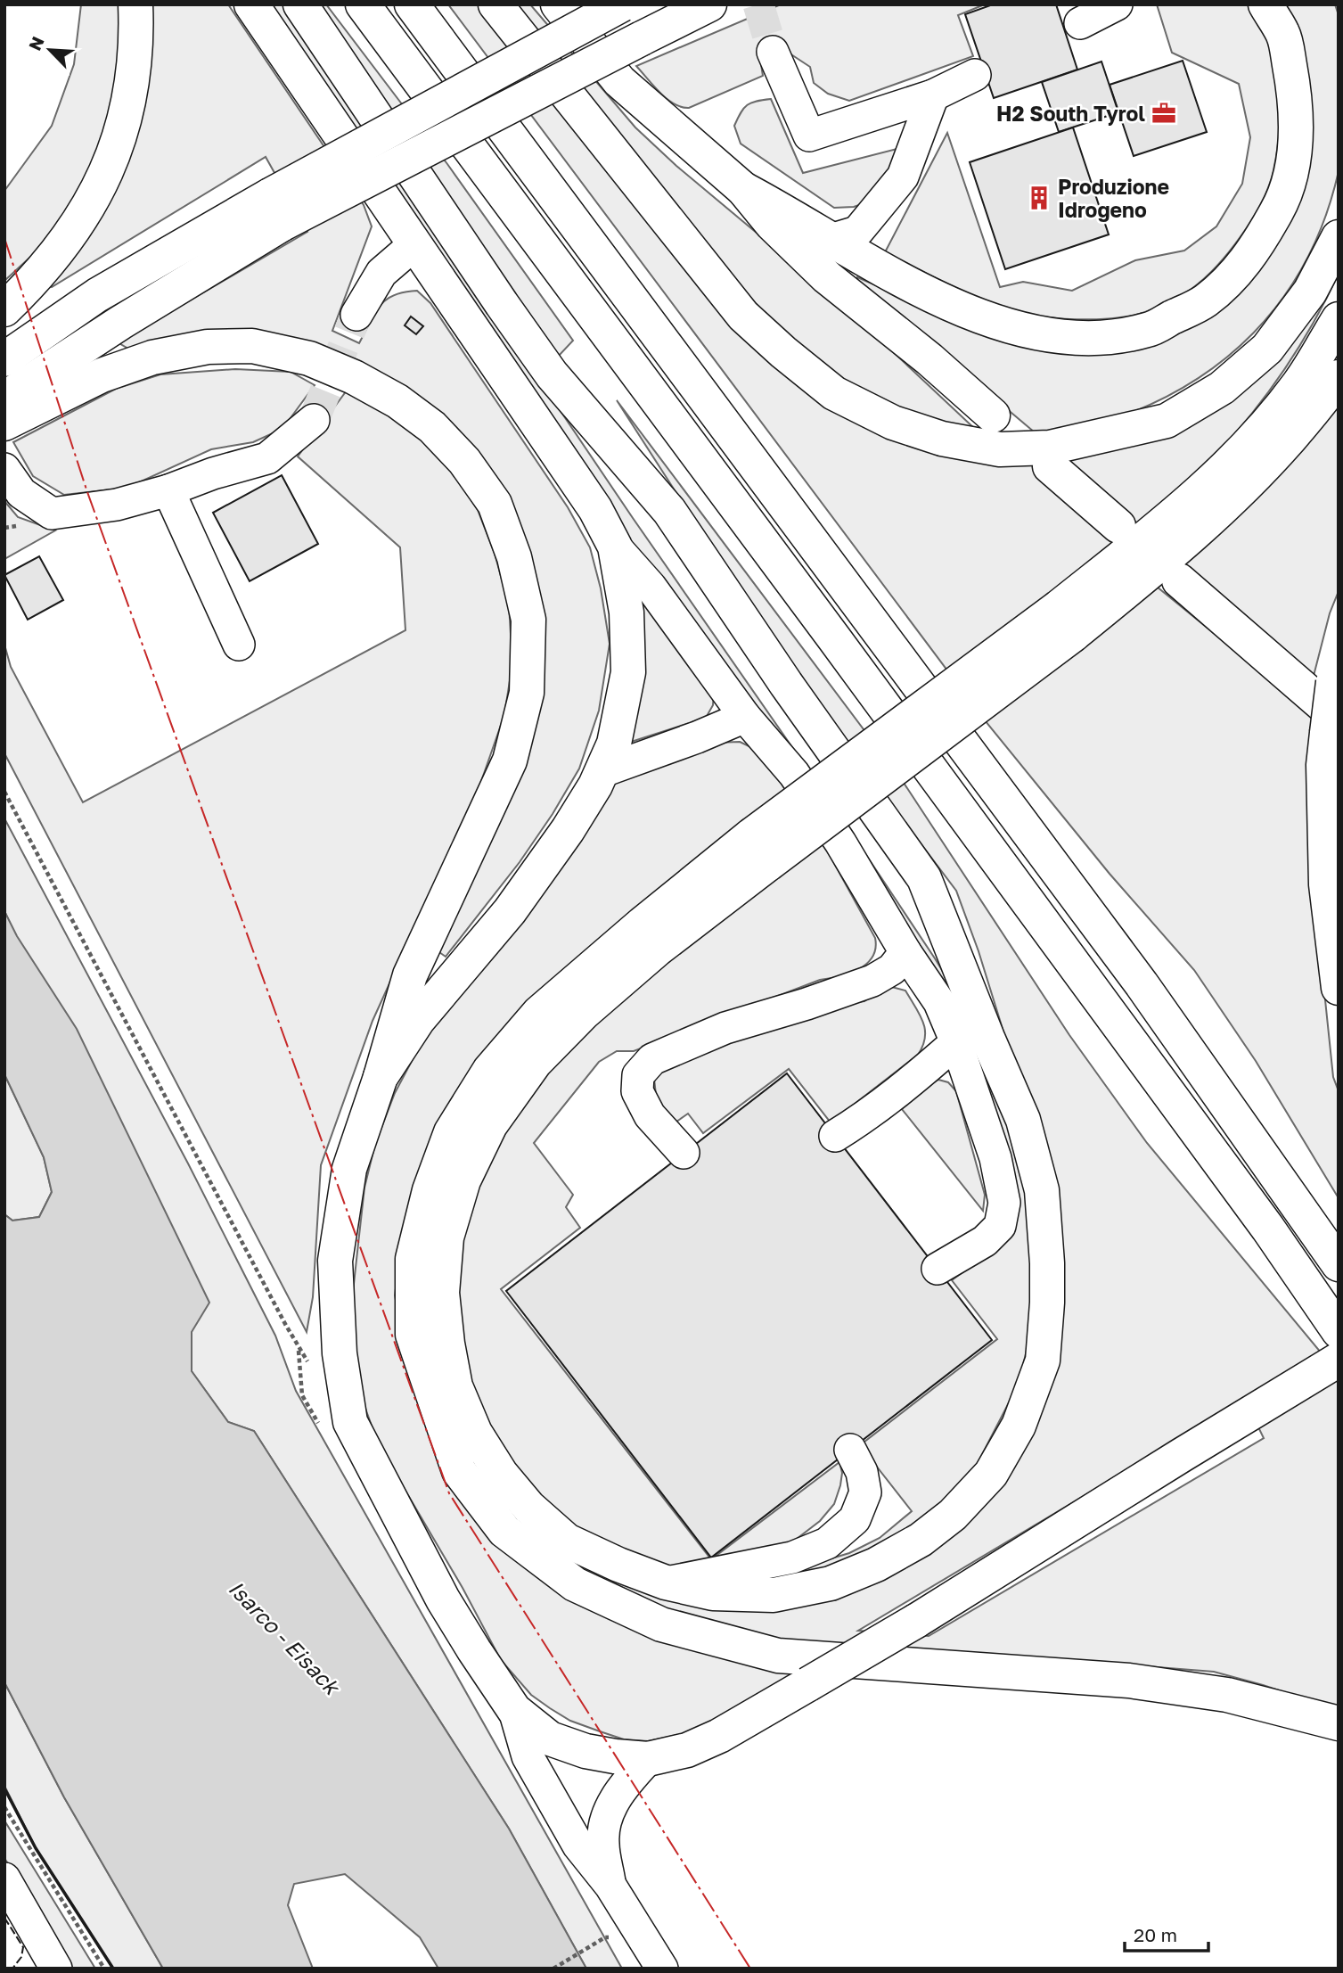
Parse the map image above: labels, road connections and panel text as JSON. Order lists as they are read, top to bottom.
{
  "water": ["Isarco - Eisack"],
  "places": {
    "office": ["H2 South Tyrol"],
    "building": ["Produzione Idrogeno"]
  },
  "scale_bar": "20 m",
  "north": "top left"
}
